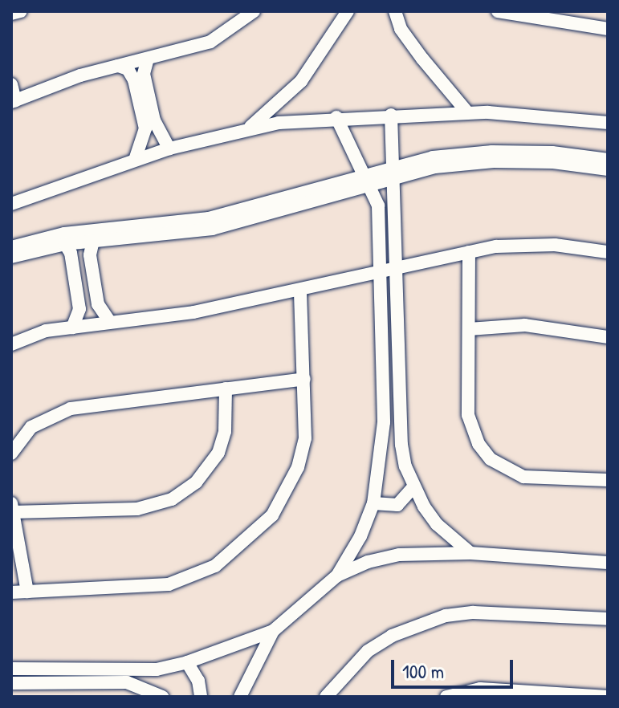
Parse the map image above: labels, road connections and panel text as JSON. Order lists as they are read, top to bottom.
{
  "scale_bar": "100 m"
}
